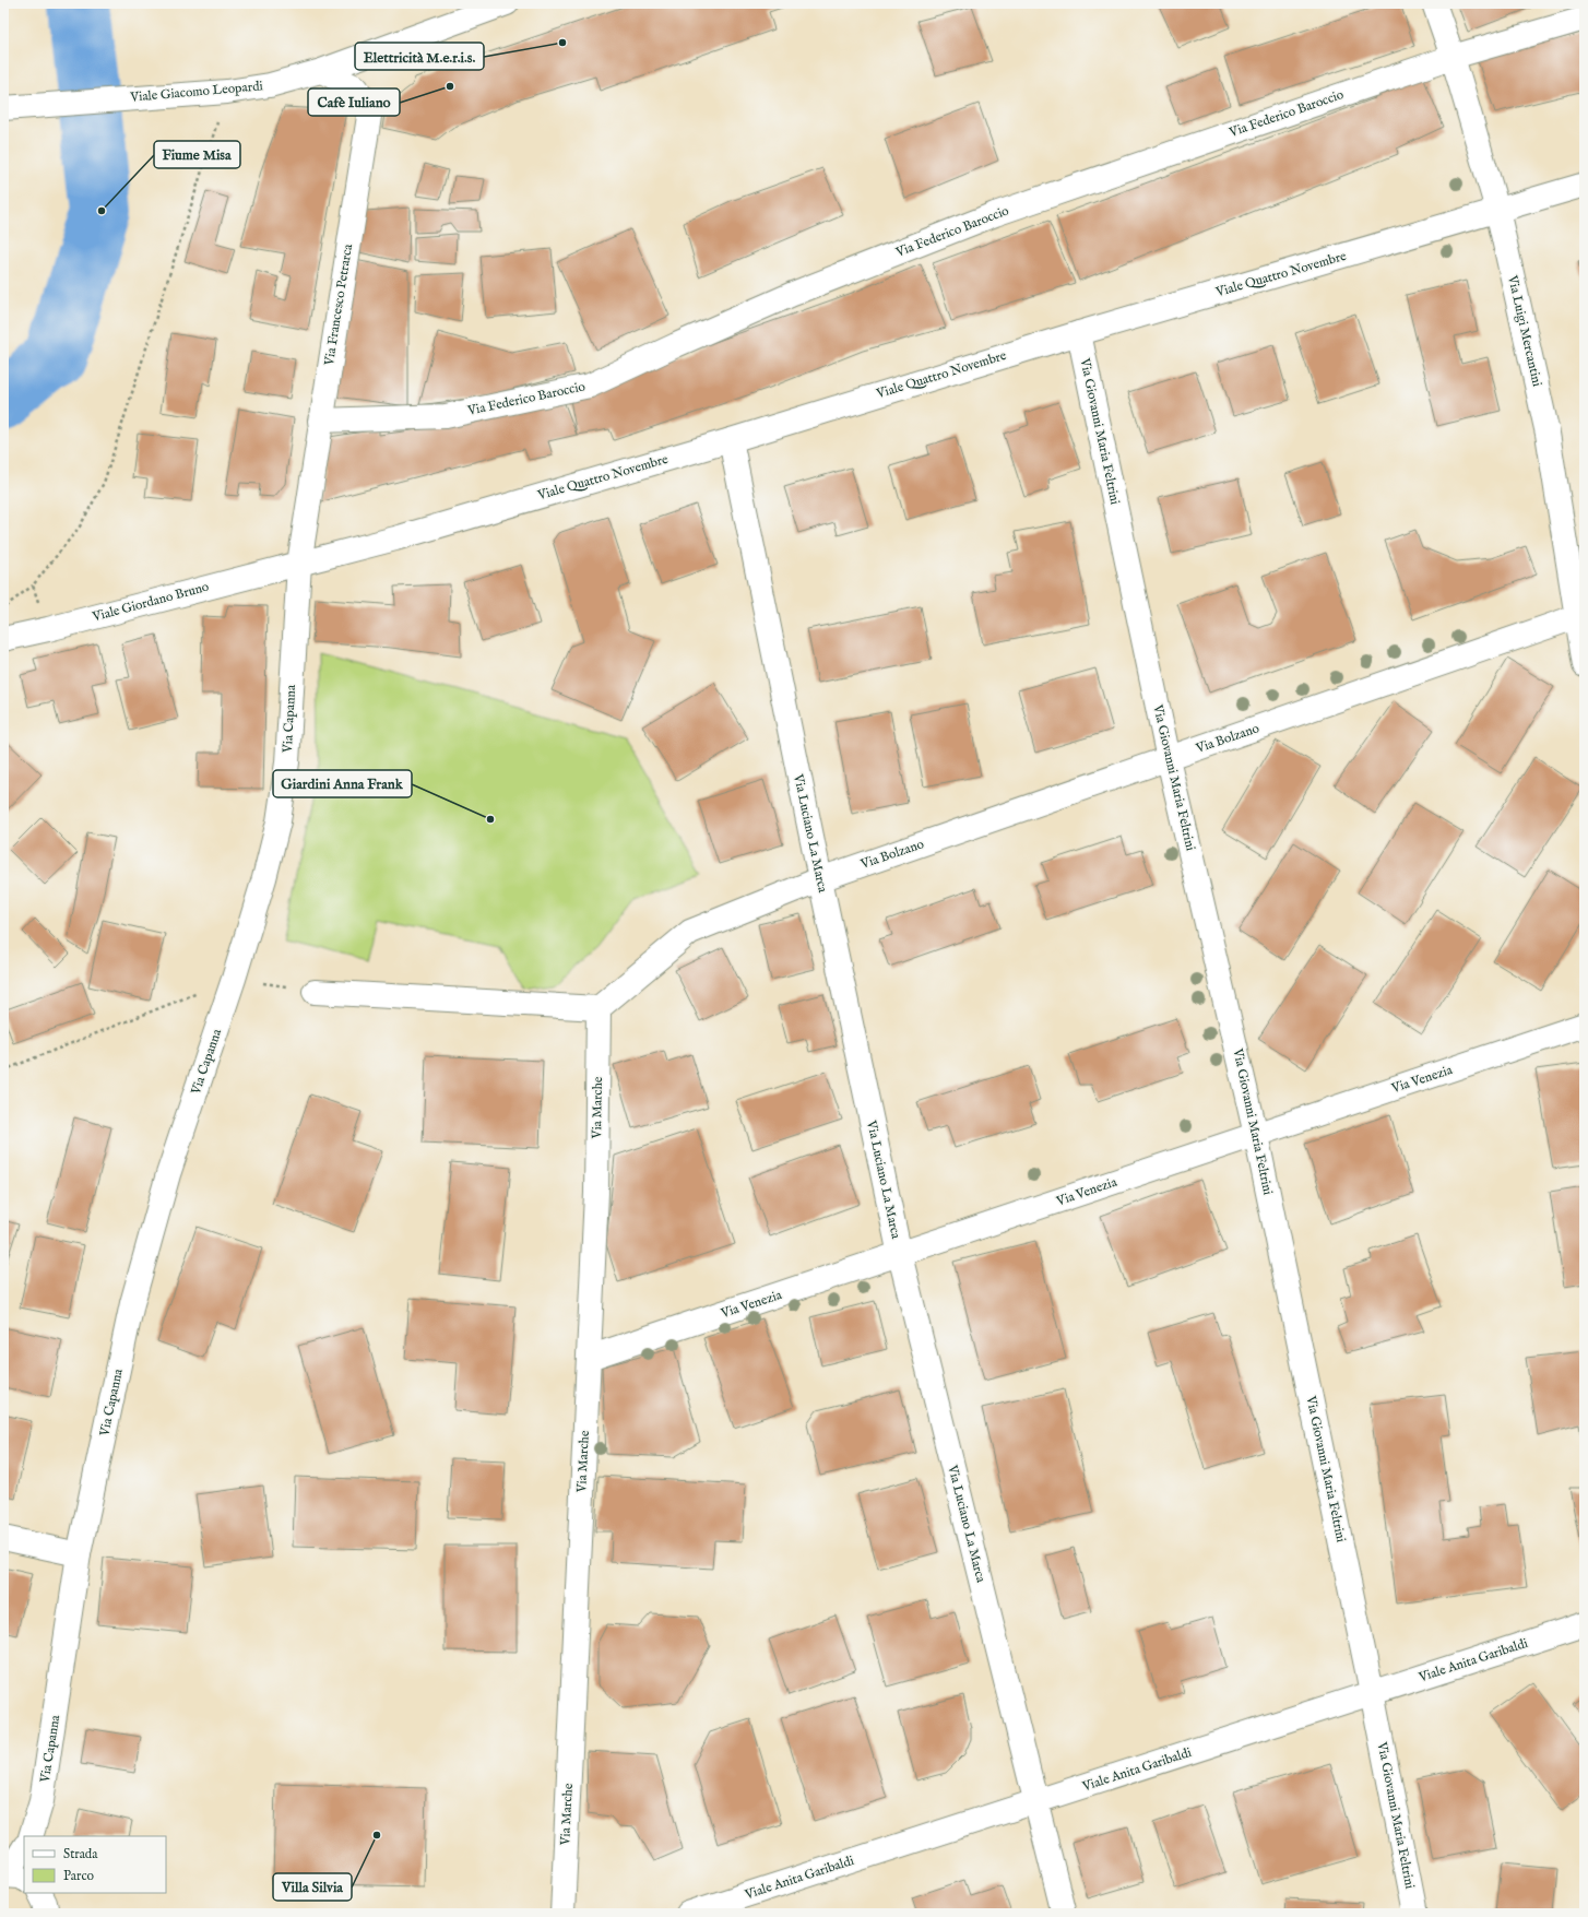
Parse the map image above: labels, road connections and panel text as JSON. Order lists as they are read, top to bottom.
{
  "streets": {
    "street": [
      "Viale Giacomo Leopardi",
      "Via Federico Baroccio",
      "Viale Quattro Novembre",
      "Via Francesco Petrarca",
      "Via Luigi Mercantini",
      "Via Giovanni Maria Feltrini",
      "Viale Giordano Bruno",
      "Via Capanna",
      "Via Bolzano",
      "Via Luciano La Marca",
      "Via Venezia",
      "Via Marche",
      "Viale Anita Garibaldi"
    ]
  },
  "crossings": [
    ["Viale Giacomo Leopardi", "Via Francesco Petrarca"],
    ["Via Federico Baroccio", "Via Francesco Petrarca"],
    ["Via Federico Baroccio", "Via Luigi Mercantini"],
    ["Viale Quattro Novembre", "Via Francesco Petrarca"],
    ["Viale Quattro Novembre", "Via Luigi Mercantini"],
    ["Viale Quattro Novembre", "Via Giovanni Maria Feltrini"],
    ["Viale Quattro Novembre", "Viale Giordano Bruno"],
    ["Viale Quattro Novembre", "Via Capanna"],
    ["Viale Quattro Novembre", "Via Luciano La Marca"],
    ["Via Francesco Petrarca", "Viale Giordano Bruno"],
    ["Via Francesco Petrarca", "Via Capanna"],
    ["Via Luigi Mercantini", "Via Bolzano"],
    ["Via Giovanni Maria Feltrini", "Via Bolzano"],
    ["Via Giovanni Maria Feltrini", "Via Venezia"],
    ["Via Giovanni Maria Feltrini", "Viale Anita Garibaldi"],
    ["Viale Giordano Bruno", "Via Capanna"],
    ["Via Bolzano", "Via Luciano La Marca"],
    ["Via Luciano La Marca", "Via Venezia"],
    ["Via Luciano La Marca", "Viale Anita Garibaldi"],
    ["Via Venezia", "Via Marche"]
  ],
  "places": [
    "Elettricità M.e.r.i.s.",
    "Cafè Iuliano",
    "Fiume Misa",
    "Giardini Anna Frank",
    "Villa Silvia"
  ],
  "legend": ["Strada", "Parco"]
}
